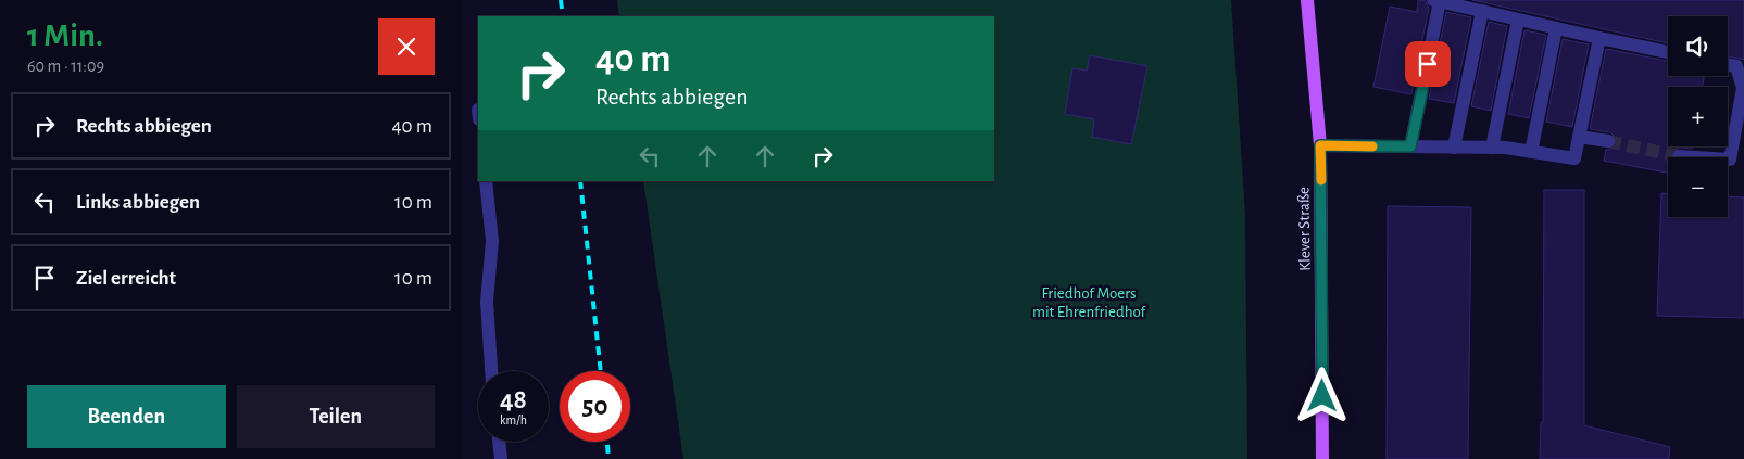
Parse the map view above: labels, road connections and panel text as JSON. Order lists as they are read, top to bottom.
{
  "streets": {
    "main road": ["Klever Straße"]
  },
  "parks": ["Friedhof Moers mit Ehrenfriedhof"],
  "page": {
    "heading": ["1 Min.", "60 m · 11:09"],
    "map_buttons": ["+", "−"],
    "turn": ["40 m", "Rechts abbiegen"],
    "list": [
      {
        "name": "Rechts abbiegen",
        "value": "40 m"
      },
      {
        "name": "Links abbiegen",
        "value": "10 m"
      },
      {
        "name": "Ziel erreicht",
        "value": "10 m"
      }
    ],
    "speed": "48 km/h",
    "limit": "50",
    "buttons": ["Beenden", "Teilen"]
  }
}
